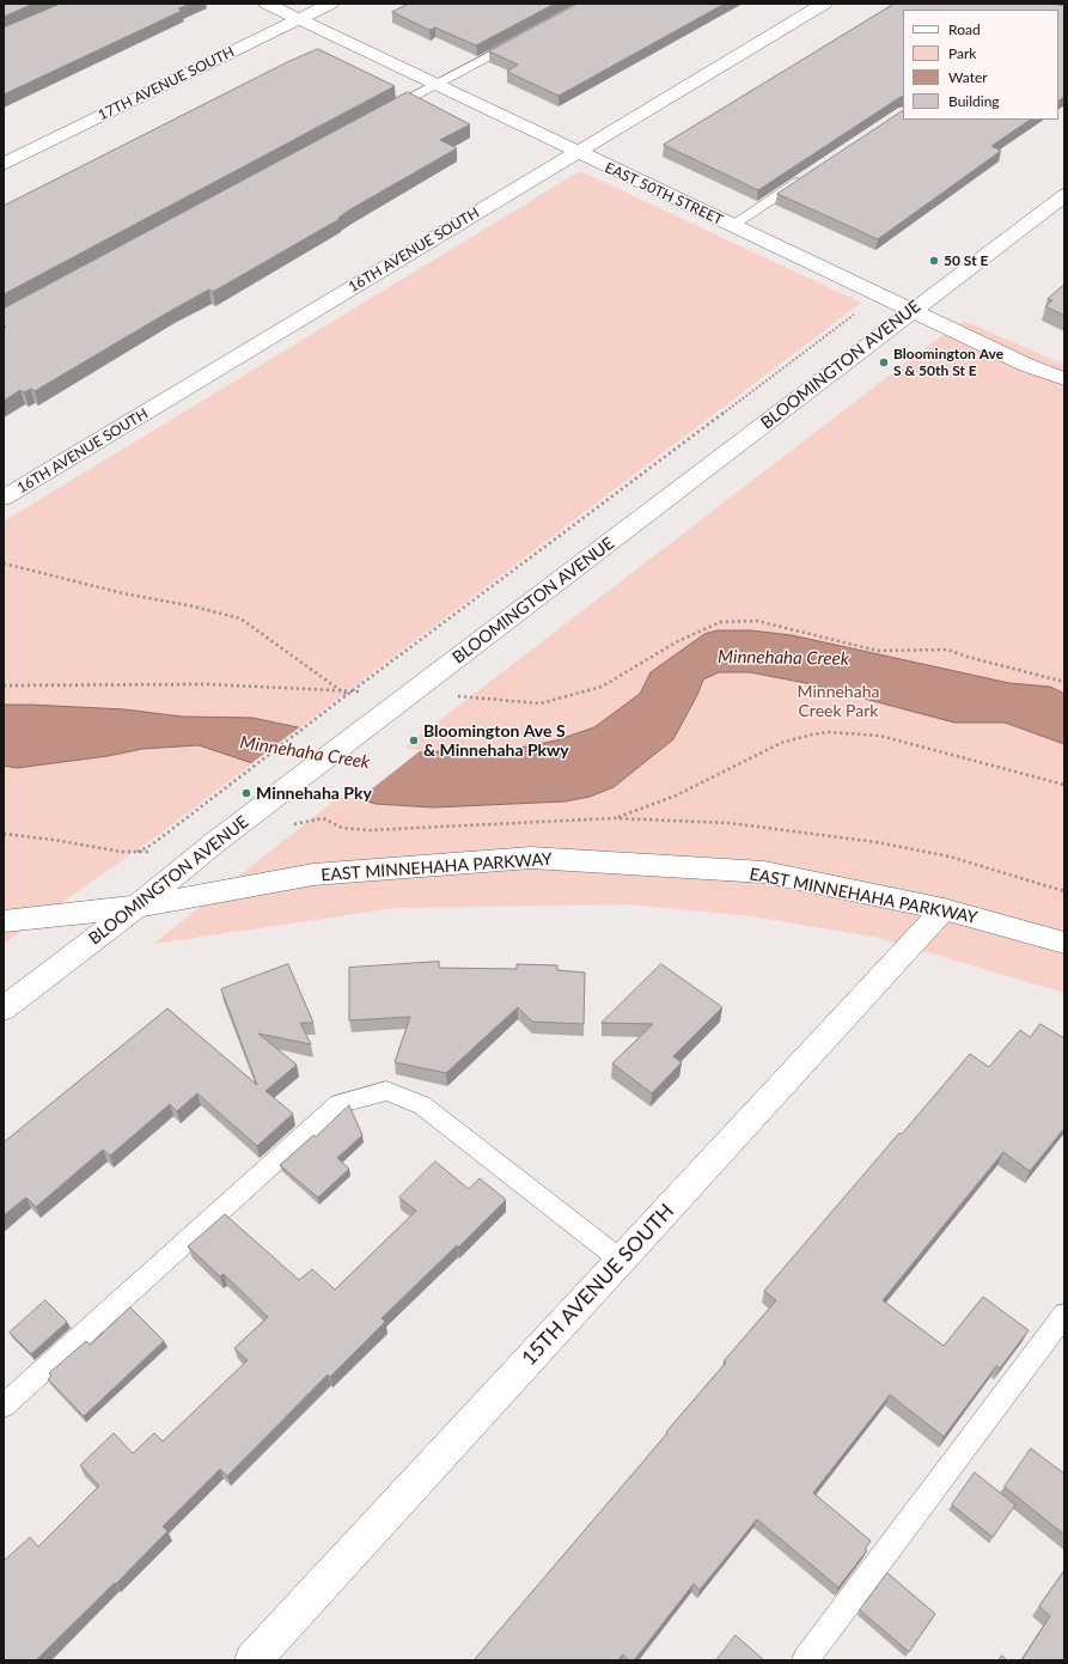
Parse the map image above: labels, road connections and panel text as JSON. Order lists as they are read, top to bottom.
{
  "streets": {
    "street": [
      "17TH AVENUE SOUTH",
      "EAST 50TH STREET",
      "16TH AVENUE SOUTH",
      "BLOOMINGTON AVENUE",
      "EAST MINNEHAHA PARKWAY",
      "15TH AVENUE SOUTH"
    ]
  },
  "crossings": [
    ["17TH AVENUE SOUTH", "EAST 50TH STREET"],
    ["EAST 50TH STREET", "16TH AVENUE SOUTH"],
    ["EAST 50TH STREET", "BLOOMINGTON AVENUE"],
    ["BLOOMINGTON AVENUE", "EAST MINNEHAHA PARKWAY"],
    ["EAST MINNEHAHA PARKWAY", "15TH AVENUE SOUTH"]
  ],
  "water": ["Minnehaha Creek"],
  "parks": ["Minnehaha Creek Park"],
  "places": [
    "50 St E",
    "Bloomington Ave S & 50th St E",
    "Bloomington Ave S & Minnehaha Pkwy",
    "Minnehaha Pky"
  ],
  "legend": [
    "Road",
    "Park",
    "Water",
    "Building"
  ]
}
